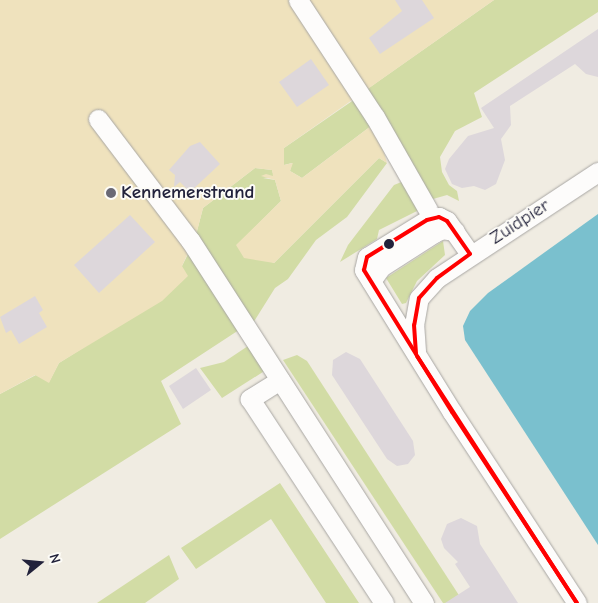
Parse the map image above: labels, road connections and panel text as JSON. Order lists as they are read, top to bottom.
{
  "streets": {
    "street": ["Zuidpier"]
  },
  "places": ["Kennemerstrand"],
  "north": "right"
}
